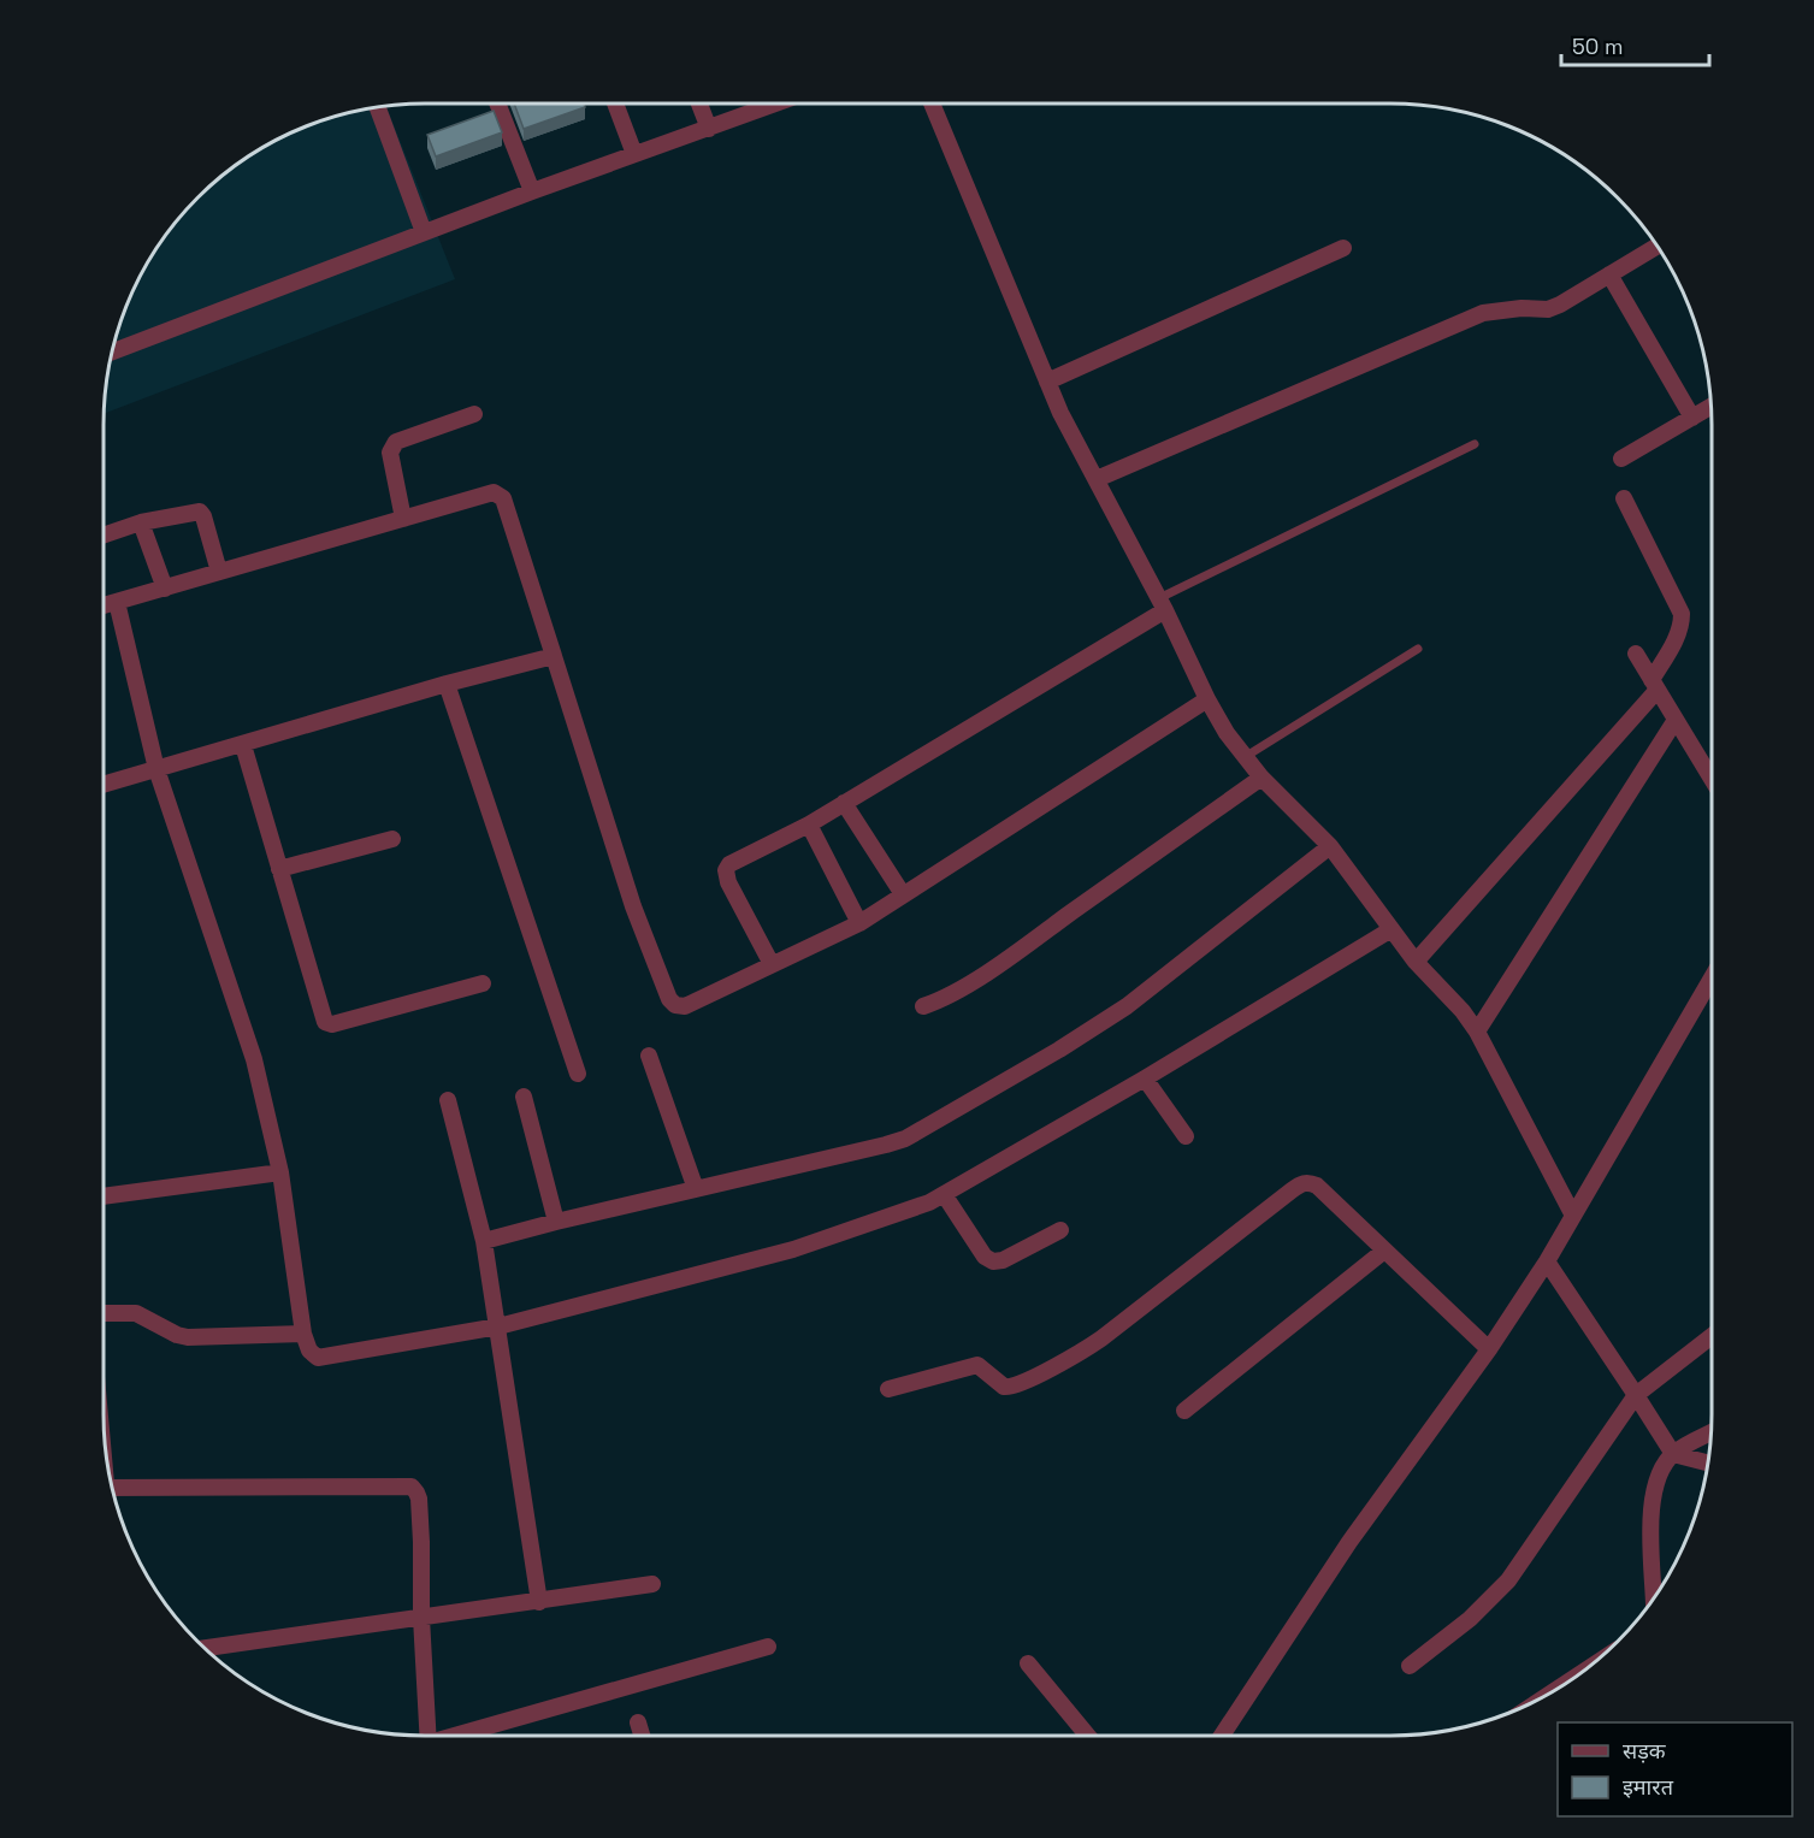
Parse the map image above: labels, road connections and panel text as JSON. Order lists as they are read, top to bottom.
{
  "legend": ["सड़क", "इमारत"],
  "scale_bar": "50 m"
}
